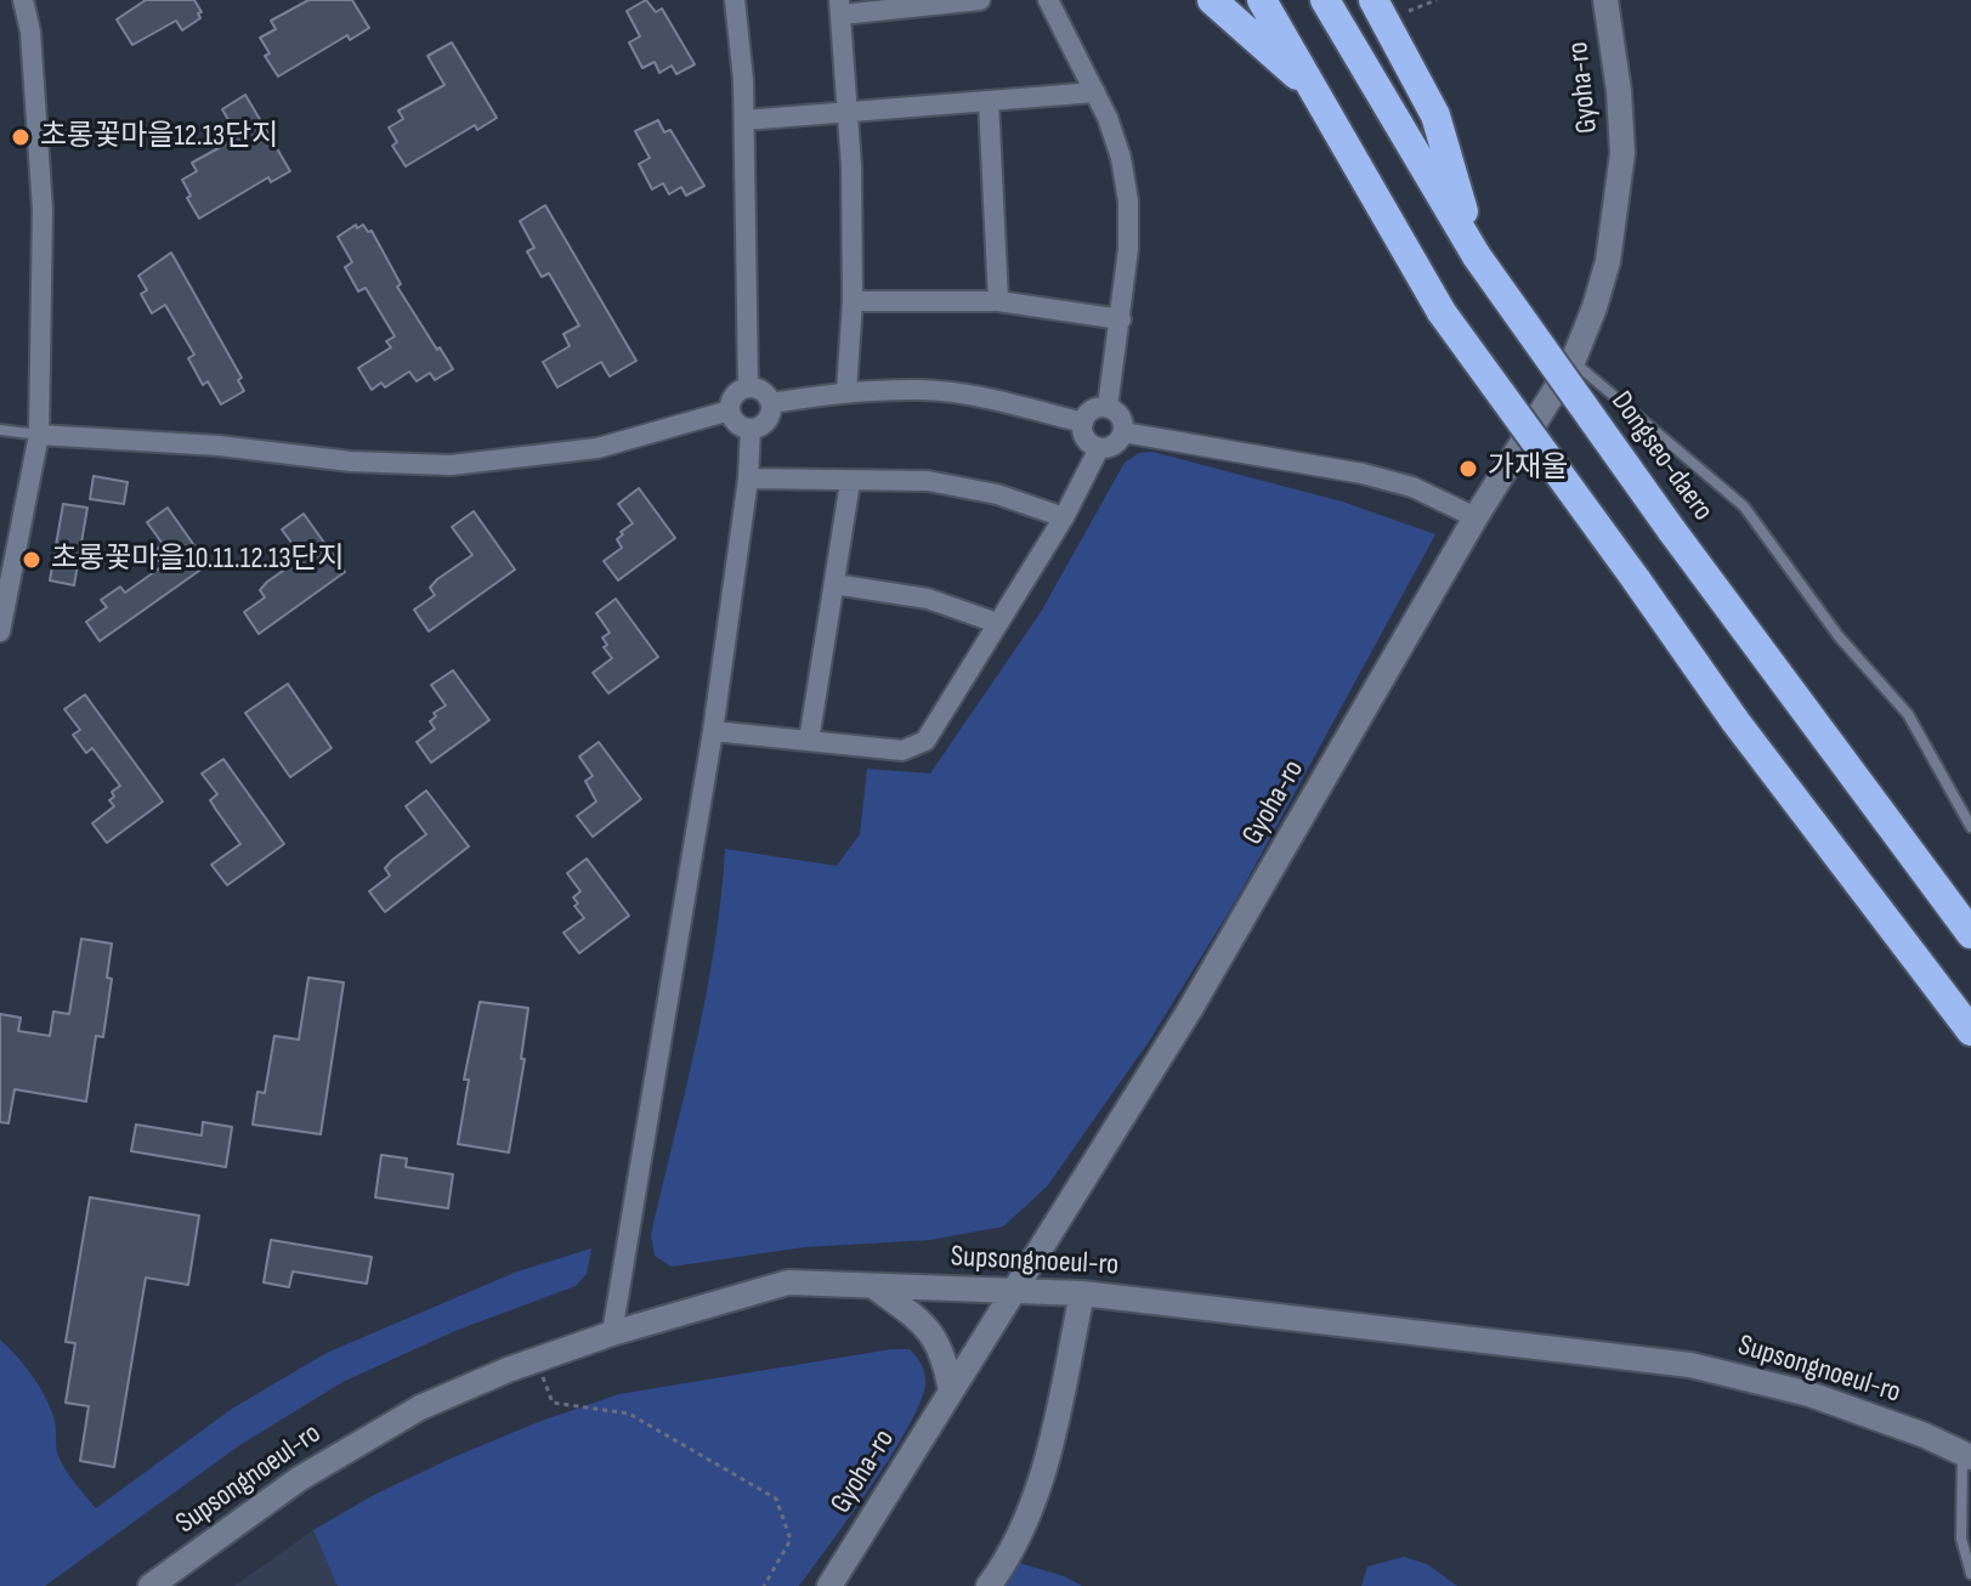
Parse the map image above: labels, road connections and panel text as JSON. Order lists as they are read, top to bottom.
{
  "streets": {
    "highway": ["Dongseo-daero"],
    "street": ["Gyoha-ro", "Supsongnoeul-ro"]
  },
  "crossings": [
    ["Gyoha-ro", "Supsongnoeul-ro"]
  ],
  "places": ["초롱꽃마을12.13단지", "가재울", "초롱꽃마을10.11.12.13단지"]
}
